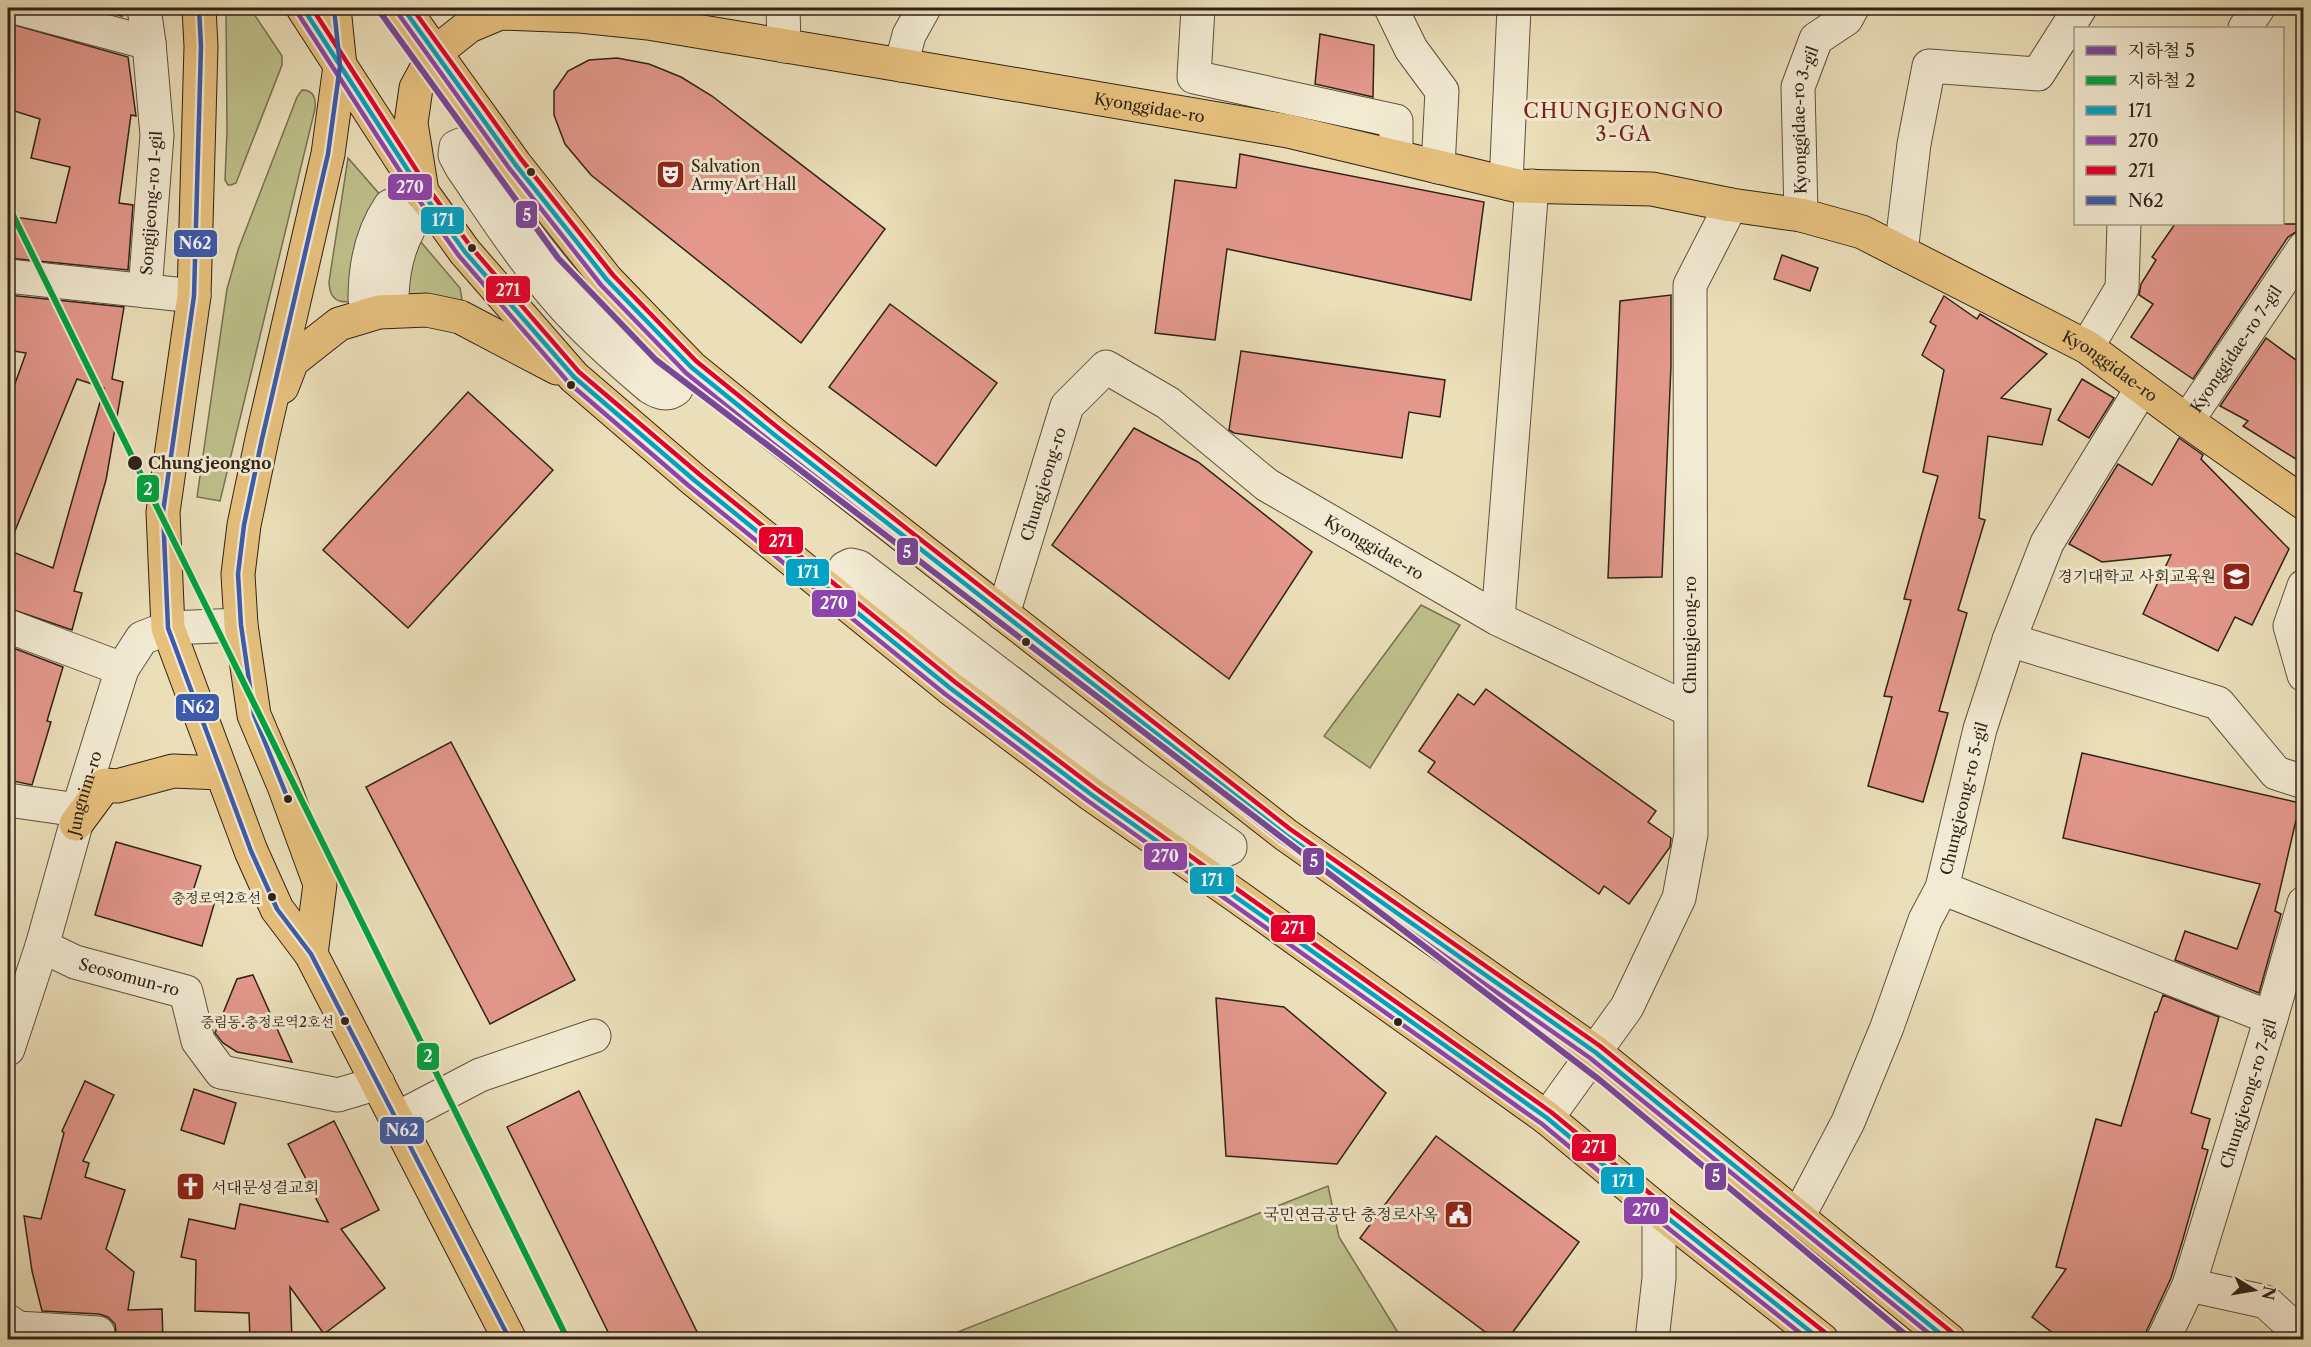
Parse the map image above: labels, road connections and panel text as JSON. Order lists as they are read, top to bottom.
{
  "streets": {
    "main road": ["Kyonggidae-ro"],
    "street": [
      "Kyonggidae-ro 3-gil",
      "Songijeong-ro 1-gil",
      "Kyonggidae-ro 7-gil",
      "Chungjeong-ro",
      "Jungnim-ro",
      "Chungjeong-ro 5-gil",
      "Seosomun-ro",
      "Chungjeong-ro 7-gil"
    ]
  },
  "crossings": [
    ["Kyonggidae-ro", "Kyonggidae-ro 3-gil"],
    ["Kyonggidae-ro", "Kyonggidae-ro 7-gil"],
    ["Kyonggidae-ro", "Chungjeong-ro"],
    ["Kyonggidae-ro", "Chungjeong-ro 5-gil"],
    ["Jungnim-ro", "Seosomun-ro"]
  ],
  "districts": ["CHUNGJEONGNO 3-GA"],
  "places": {
    "theatre": ["Salvation Army Art Hall"],
    "other": ["Chungjeongno", "충정로역2호선", "중림동.충정로역2호선"],
    "school or university": ["경기대학교 사회교육원"],
    "church": ["서대문성결교회"],
    "public building": ["국민연금공단 충정로사옥"]
  },
  "lines": [
    "metro line 5",
    "transit line 171",
    "transit line 271",
    "transit line N62",
    "transit line 270",
    "metro line 2"
  ],
  "legend": [
    "지하철 5",
    "지하철 2",
    "171",
    "270",
    "271",
    "N62"
  ],
  "north": "right"
}
